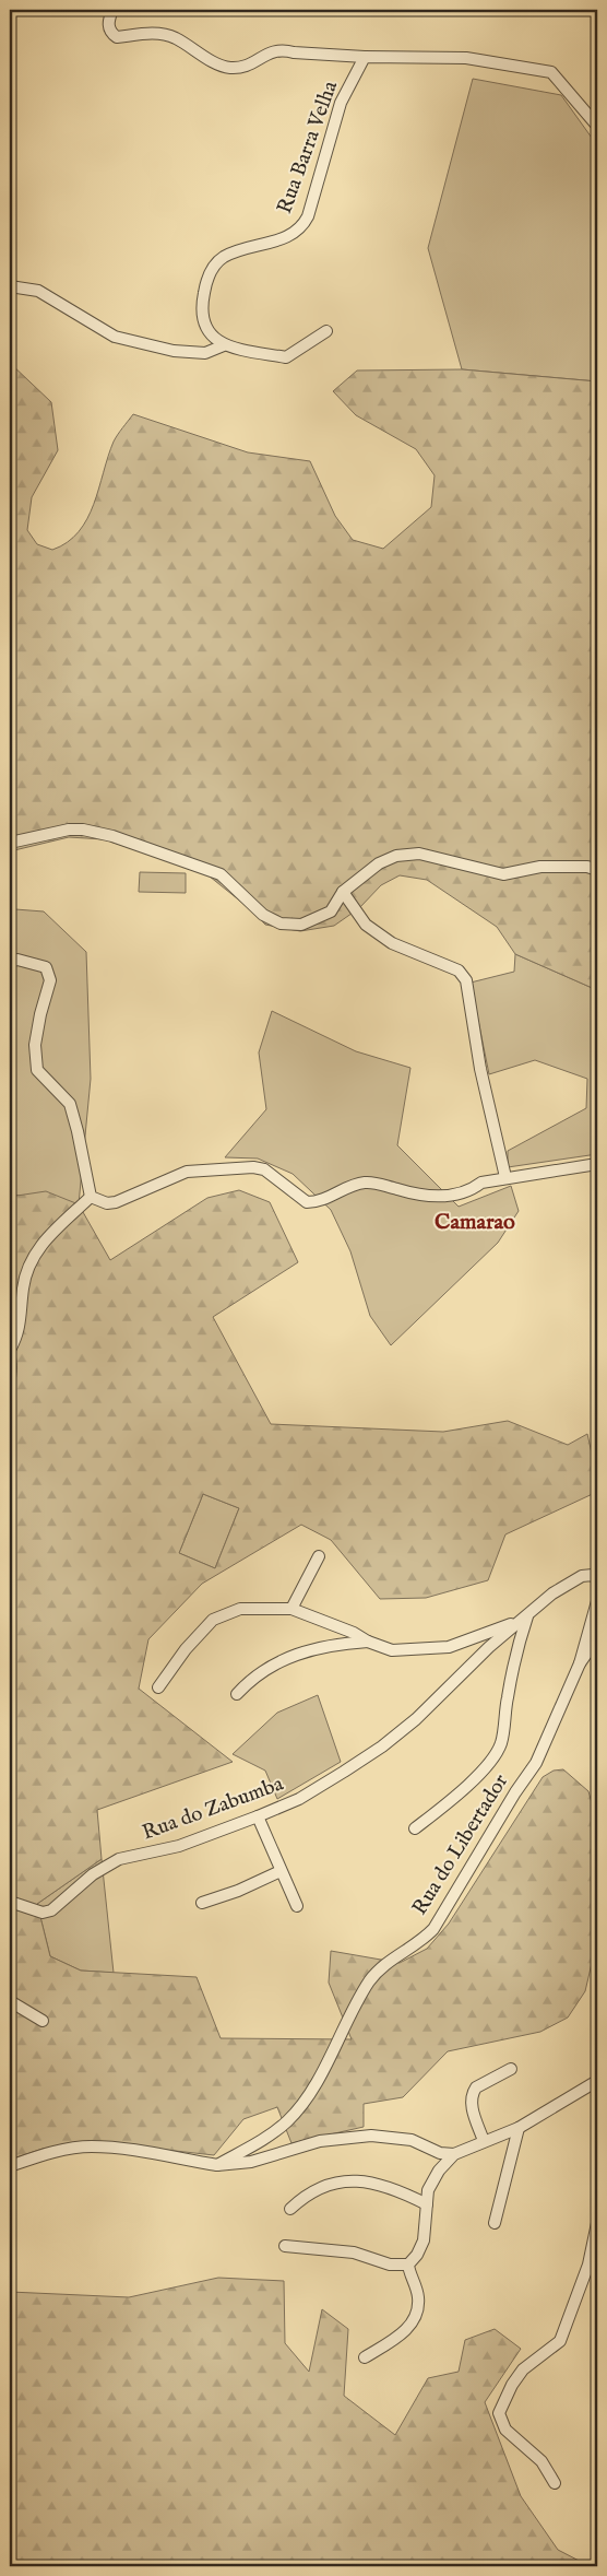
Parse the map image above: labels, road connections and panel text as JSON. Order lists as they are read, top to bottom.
{
  "streets": {
    "street": ["Rua Barra Velha", "Rua do Zabumba", "Rua do Libertador"]
  },
  "districts": ["Camarao"]
}
